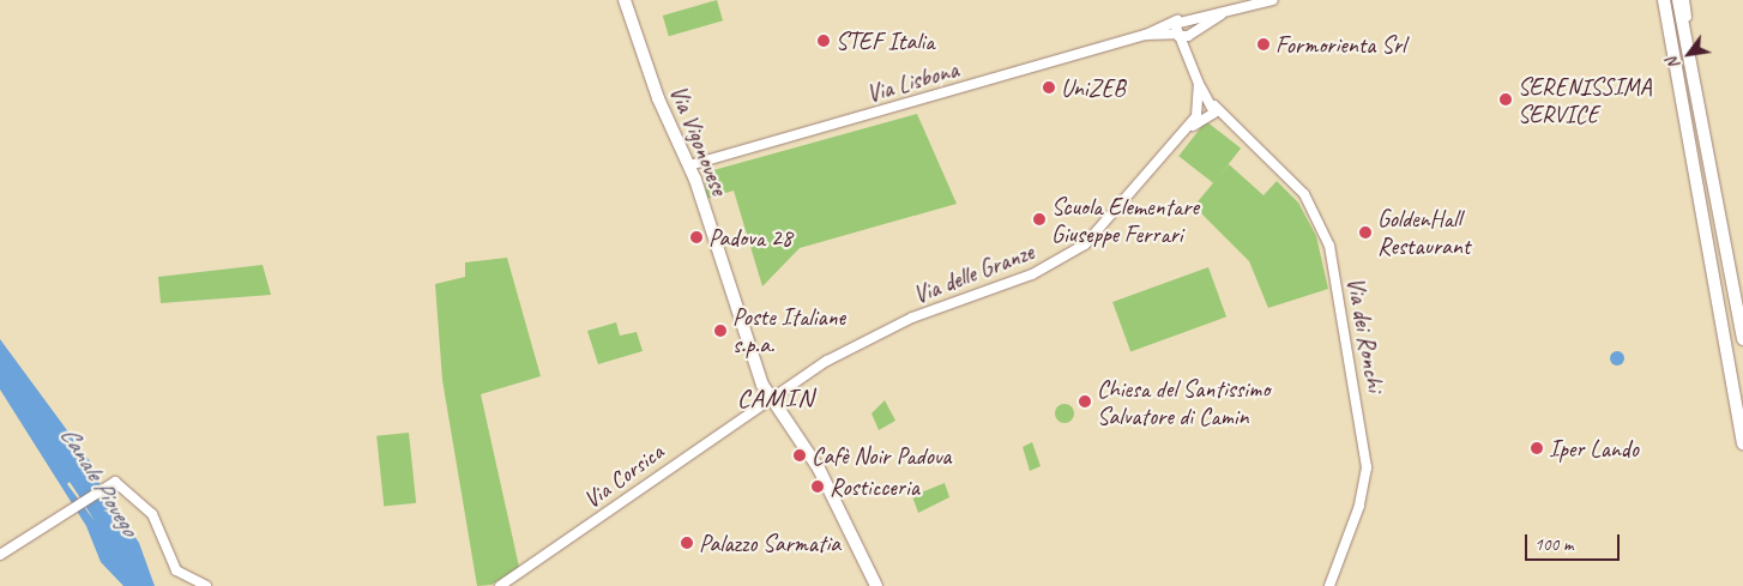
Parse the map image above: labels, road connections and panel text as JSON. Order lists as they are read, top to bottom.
{
  "streets": {
    "main road": ["Via Vigonovese"],
    "street": [
      "Via Lisbona",
      "Via delle Granze",
      "Via dei Ronchi",
      "Via Corsica"
    ]
  },
  "crossings": [
    ["Via Lisbona", "Via Vigonovese"],
    ["Via Vigonovese", "Via delle Granze"],
    ["Via Vigonovese", "Via Corsica"],
    ["Via delle Granze", "Via dei Ronchi"],
    ["Via delle Granze", "Via Corsica"]
  ],
  "districts": ["CAMIN"],
  "water": ["Canale Piovego"],
  "places": [
    "STEF Italia",
    "Formorienta Srl",
    "UniZEB",
    "SERENISSIMA SERVICE",
    "Scuola Elementare Giuseppe Ferrari",
    "GoldenHall Restaurant",
    "Padova 28",
    "Poste Italiane s.p.a.",
    "Chiesa del Santissimo Salvatore di Camin",
    "Iper Lando",
    "Cafè Noir Padova",
    "Rosticceria",
    "Palazzo Sarmatia"
  ],
  "scale_bar": "100 m",
  "north": "bottom left"
}
